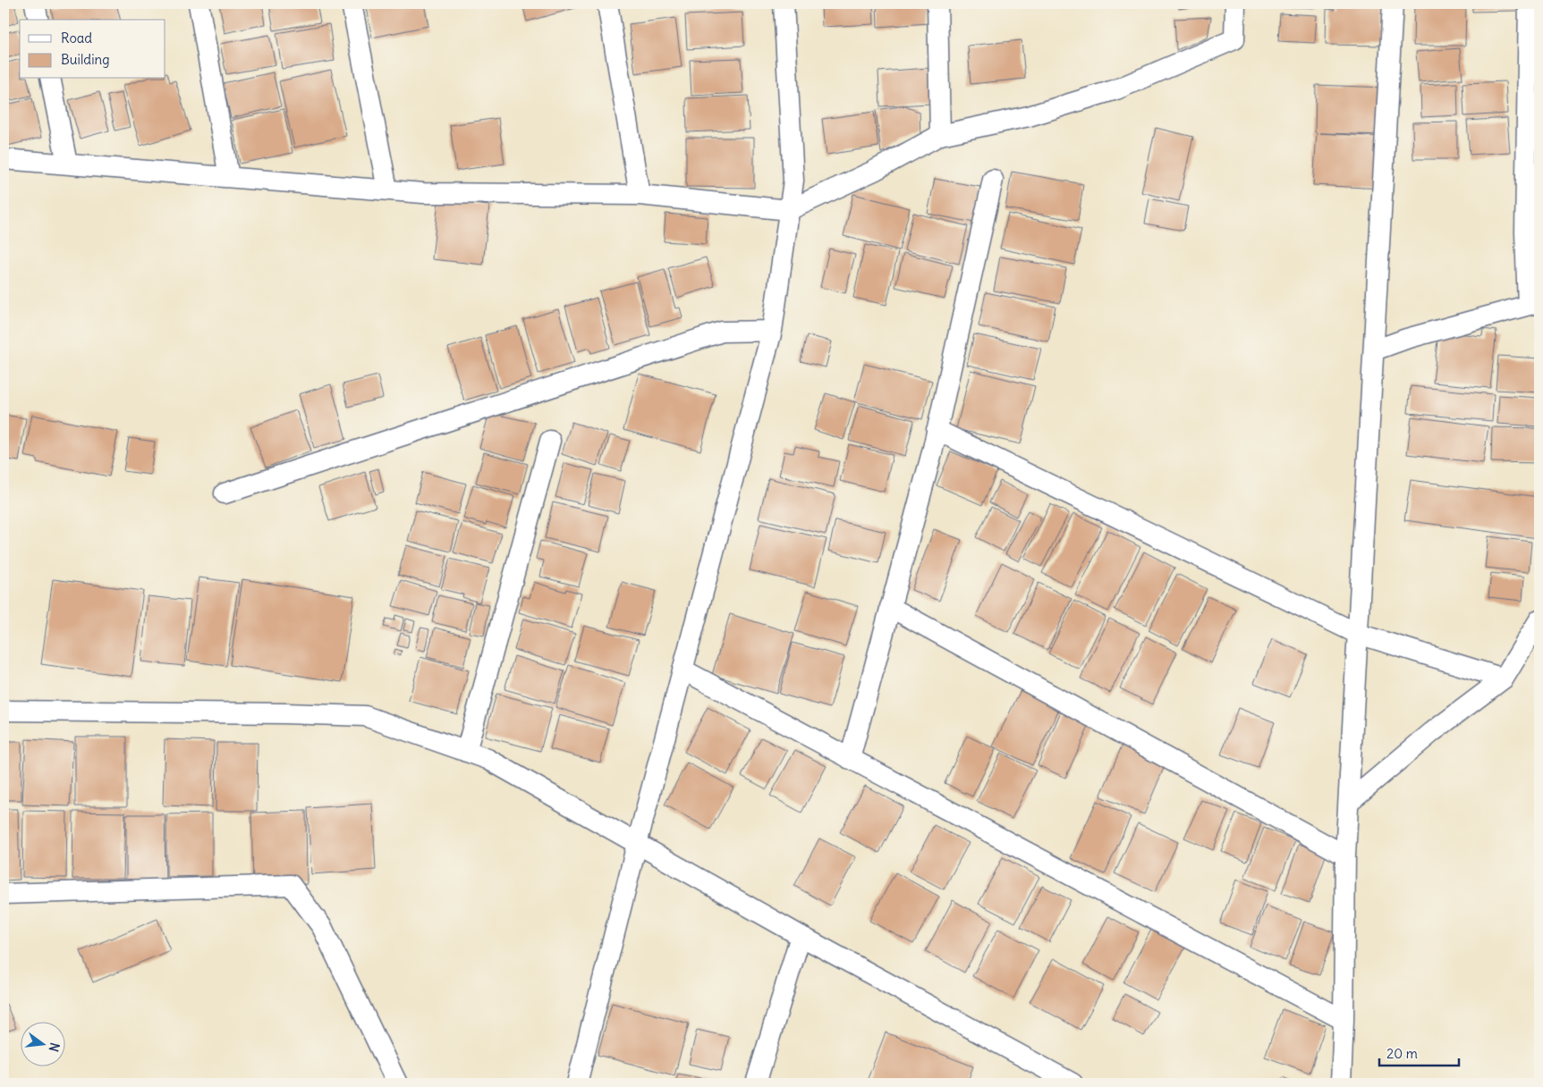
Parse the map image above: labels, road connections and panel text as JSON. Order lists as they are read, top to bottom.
{
  "legend": ["Road", "Building"],
  "scale_bar": "20 m",
  "north": "right"
}
